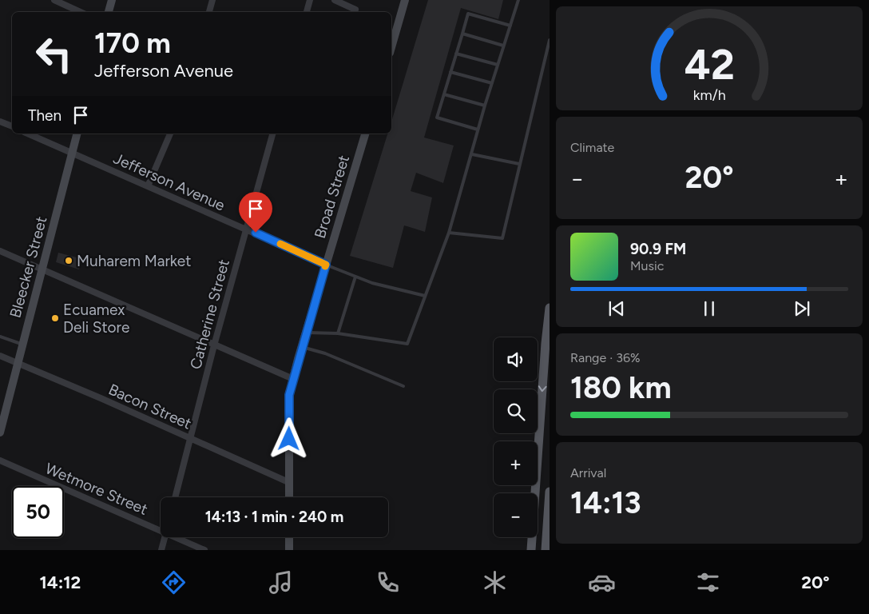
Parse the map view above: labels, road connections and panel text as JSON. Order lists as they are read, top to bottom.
{
  "streets": {
    "main road": ["Broad Street", "Bleecker Street"],
    "street": [
      "Jefferson Avenue",
      "Catherine Street",
      "Bacon Street",
      "Wetmore Street"
    ]
  },
  "crossings": [
    ["Jefferson Avenue", "Broad Street"],
    ["Jefferson Avenue", "Bleecker Street"],
    ["Jefferson Avenue", "Catherine Street"],
    ["Broad Street", "Bacon Street"],
    ["Bleecker Street", "Bacon Street"],
    ["Catherine Street", "Bacon Street"]
  ],
  "places": ["Muharem Market", "Ecuamex Deli Store"],
  "page": {
    "turn": ["170 m", "Jefferson Avenue"],
    "then": "Then",
    "tile": [
      "Climate",
      ["Range · 36%", "180 km"],
      ["Arrival", "14:13"]
    ],
    "heat": ["−", "20°", "+"],
    "song": ["90.9 FM", "Music"],
    "map_buttons": ["+", "−"],
    "limit": "50",
    "trip": "14:13 · 1 min · 240 m",
    "tabs": ["14:12", "20°"],
    "gauge": ["42", "km/h"]
  }
}
